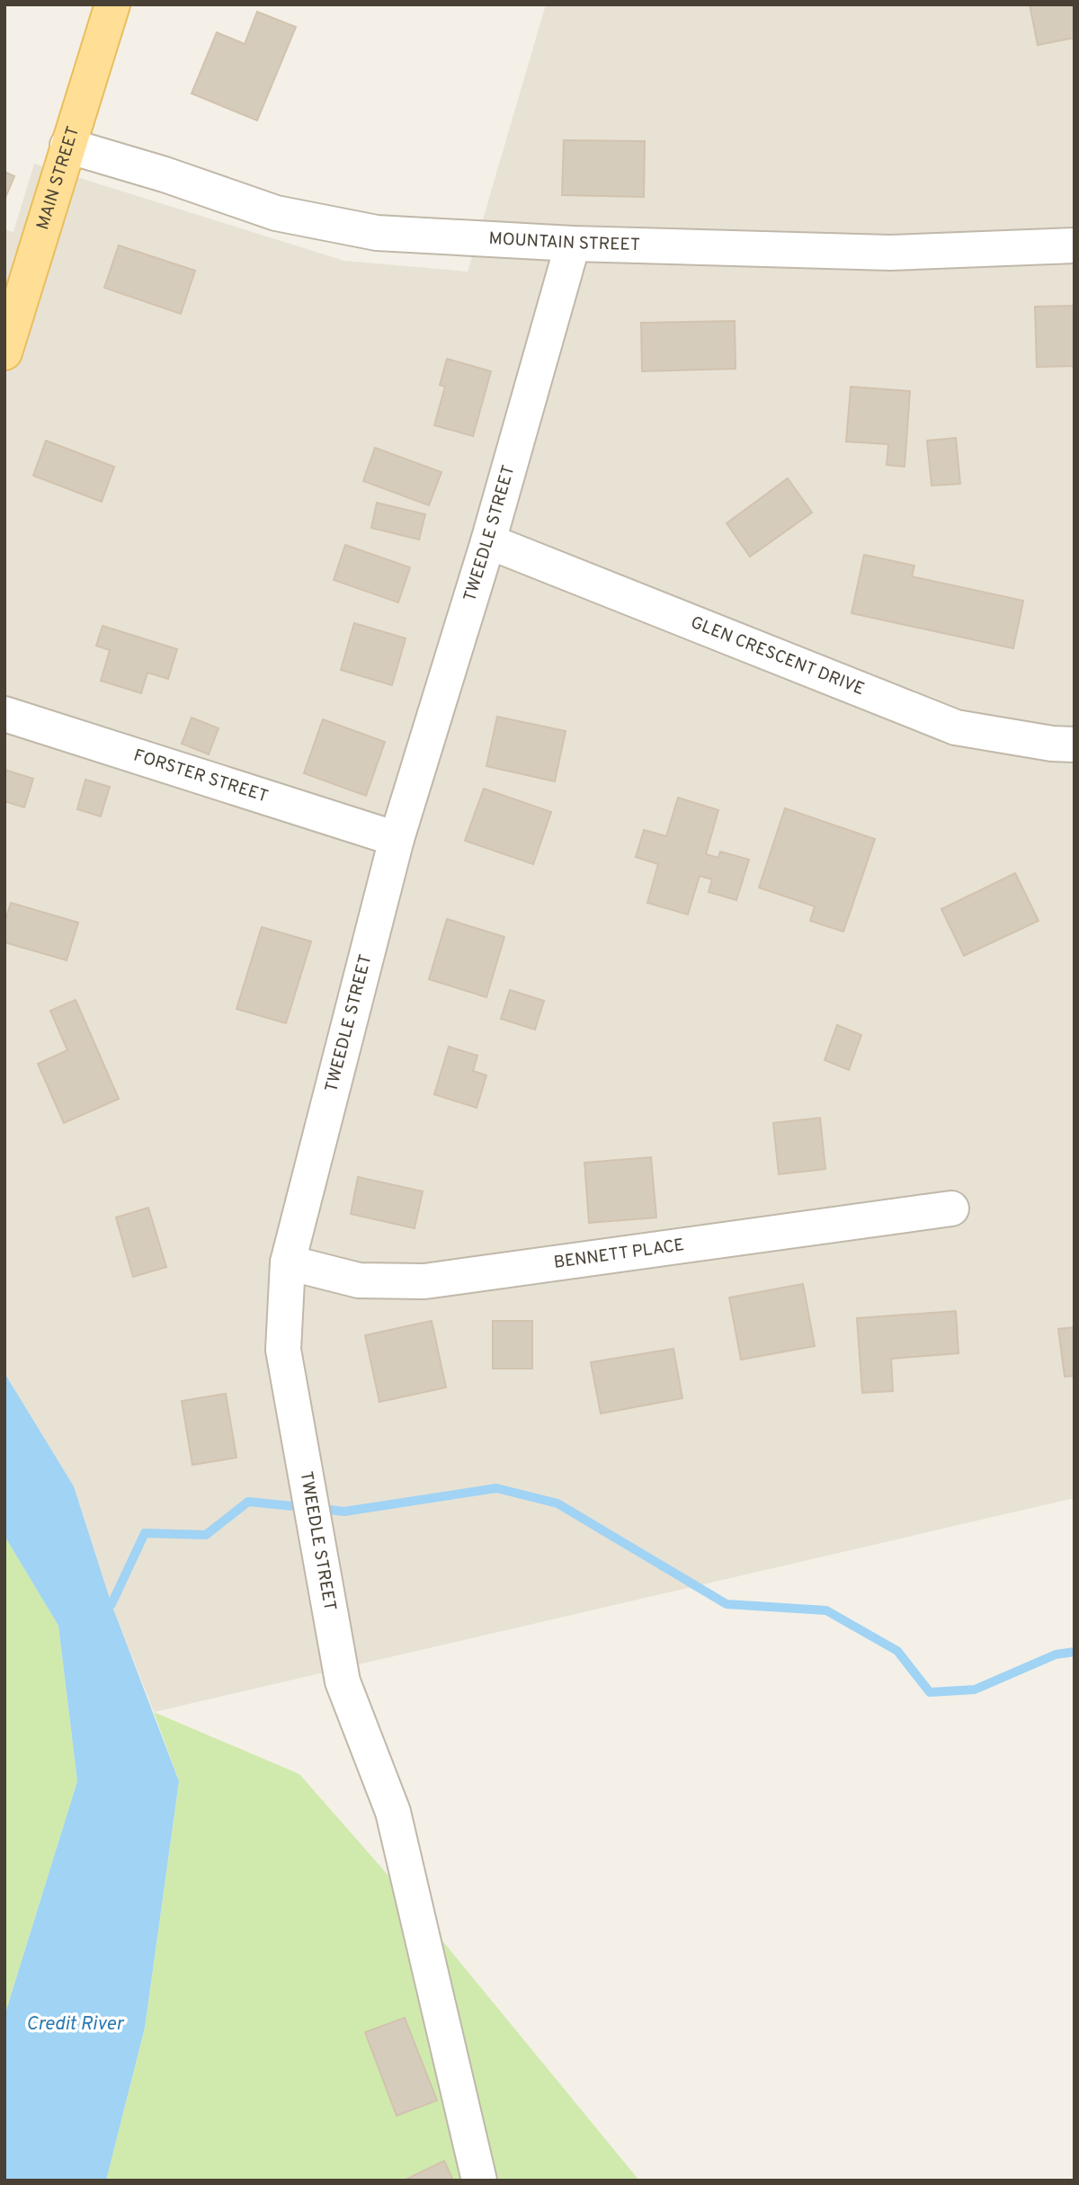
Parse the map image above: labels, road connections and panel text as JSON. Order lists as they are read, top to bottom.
{
  "streets": {
    "main road": ["MAIN STREET"],
    "street": [
      "MOUNTAIN STREET",
      "TWEEDLE STREET",
      "GLEN CRESCENT DRIVE",
      "FORSTER STREET",
      "BENNETT PLACE"
    ]
  },
  "crossings": [
    ["MAIN STREET", "MOUNTAIN STREET"],
    ["MOUNTAIN STREET", "TWEEDLE STREET"],
    ["TWEEDLE STREET", "GLEN CRESCENT DRIVE"],
    ["TWEEDLE STREET", "FORSTER STREET"],
    ["TWEEDLE STREET", "BENNETT PLACE"]
  ],
  "water": ["Credit River"]
}
